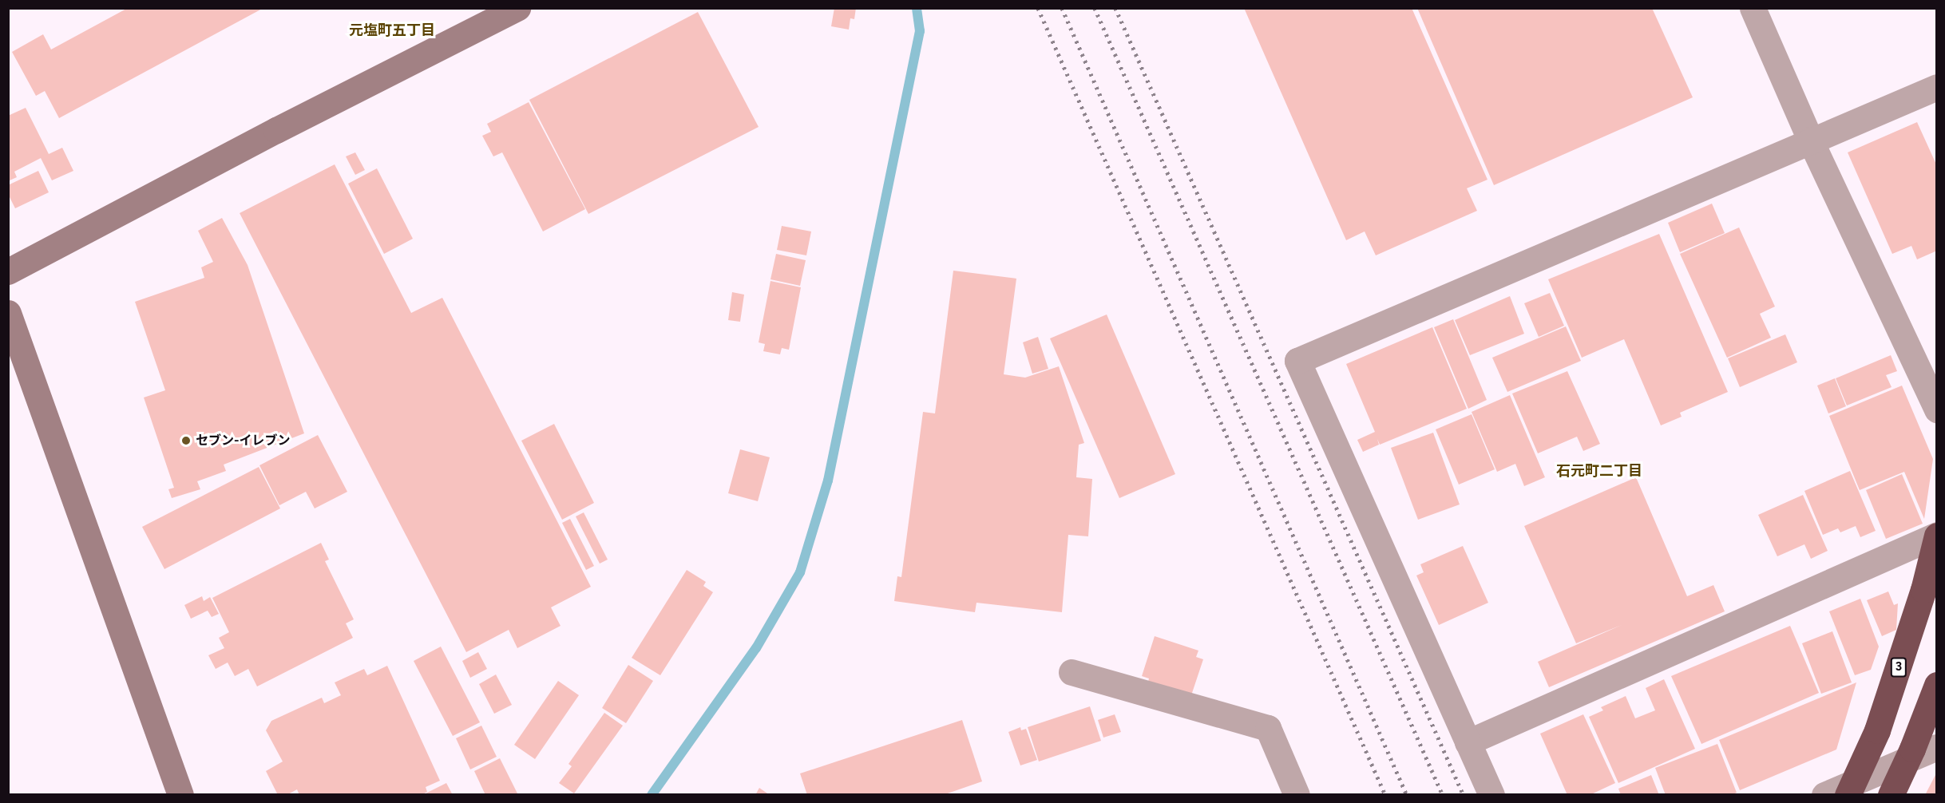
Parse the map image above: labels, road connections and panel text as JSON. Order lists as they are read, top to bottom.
{
  "streets": {
    "highway": ["3"]
  },
  "districts": ["元塩町五丁目", "石元町二丁目"],
  "places": ["セブン-イレブン"]
}
